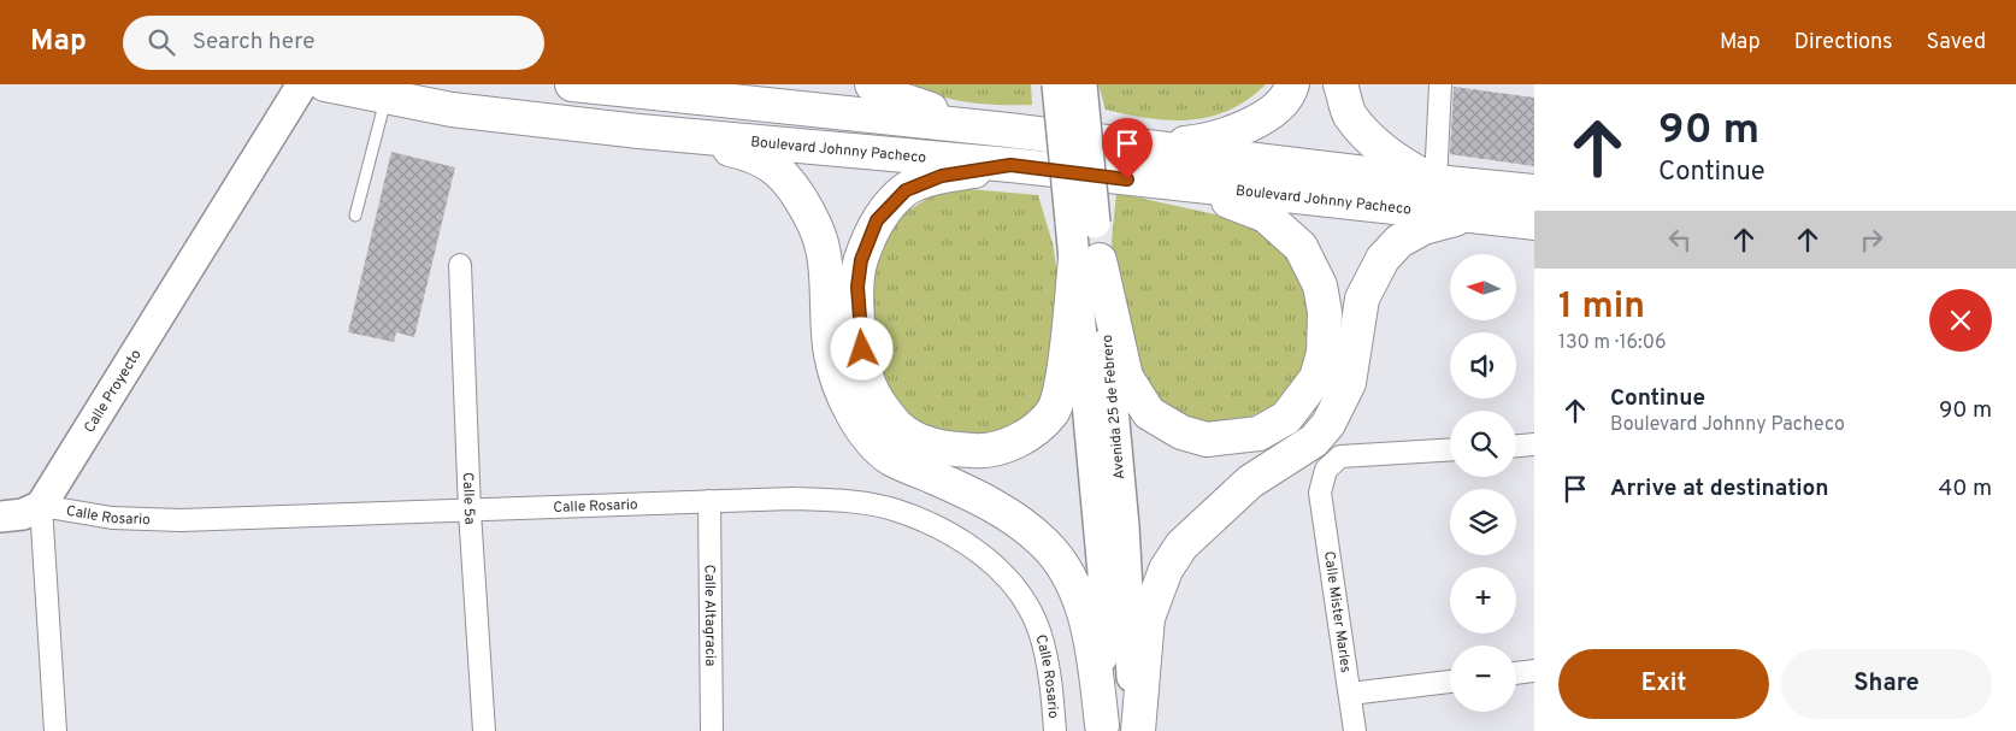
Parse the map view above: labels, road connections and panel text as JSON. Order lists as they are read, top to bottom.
{
  "streets": {
    "main road": [
      "Boulevard Johnny Pacheco",
      "Calle Proyecto",
      "Avenida 25 de Febrero",
      "Calle Rosario"
    ],
    "street": ["Calle 5a", "Calle Mister Marles", "Calle Altagracia"]
  },
  "crossings": [
    ["Calle Proyecto", "Calle Rosario"],
    ["Calle 5a", "Calle Rosario"],
    ["Calle Rosario", "Calle Altagracia"]
  ],
  "north": "left",
  "page": {
    "header": "Map",
    "search": "Search here",
    "nav": ["Map", "Directions", "Saved"],
    "turn": ["90 m", "Continue"],
    "map_buttons": ["+", "−"],
    "heading": ["1 min", "130 m · 16:06"],
    "list": [
      {
        "name": "Continue",
        "note": "Boulevard Johnny Pacheco",
        "value": "90 m"
      },
      {
        "name": "Arrive at destination",
        "value": "40 m"
      }
    ],
    "buttons": ["Exit", "Share"]
  }
}
